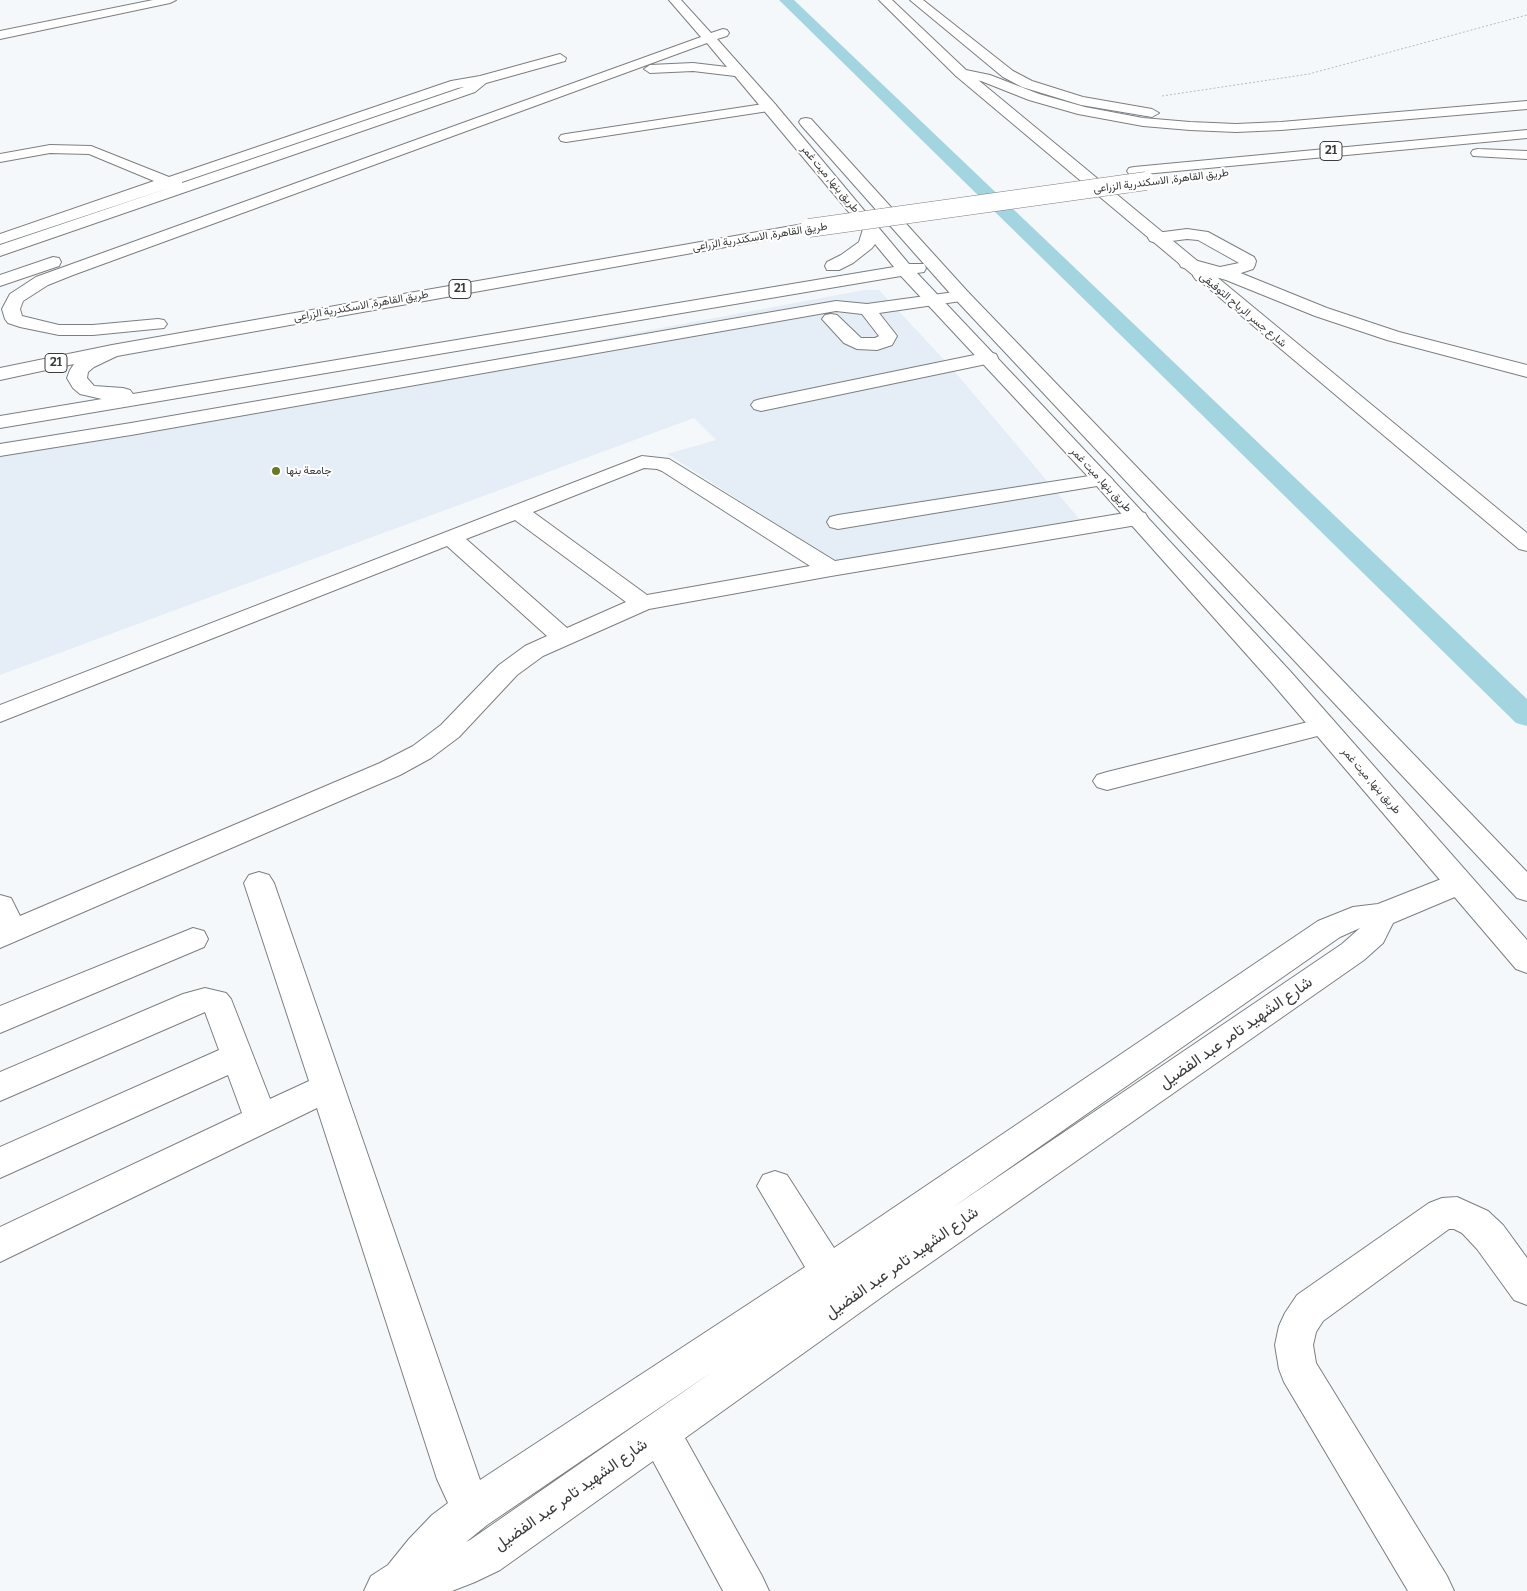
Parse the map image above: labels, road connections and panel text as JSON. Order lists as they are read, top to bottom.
{
  "streets": {
    "main road": [
      "21",
      "طريق بنها, ميت غمر",
      "طريق القاهرة, الاسكندرية الزراعى",
      "شارع جسر الرياح التوفيقى",
      "شارع الشهيد تامر عبد الفضيل"
    ]
  },
  "crossings": [
    ["طريق بنها, ميت غمر", "شارع الشهيد تامر عبد الفضيل"]
  ],
  "places": ["جامعة بنها"]
}
